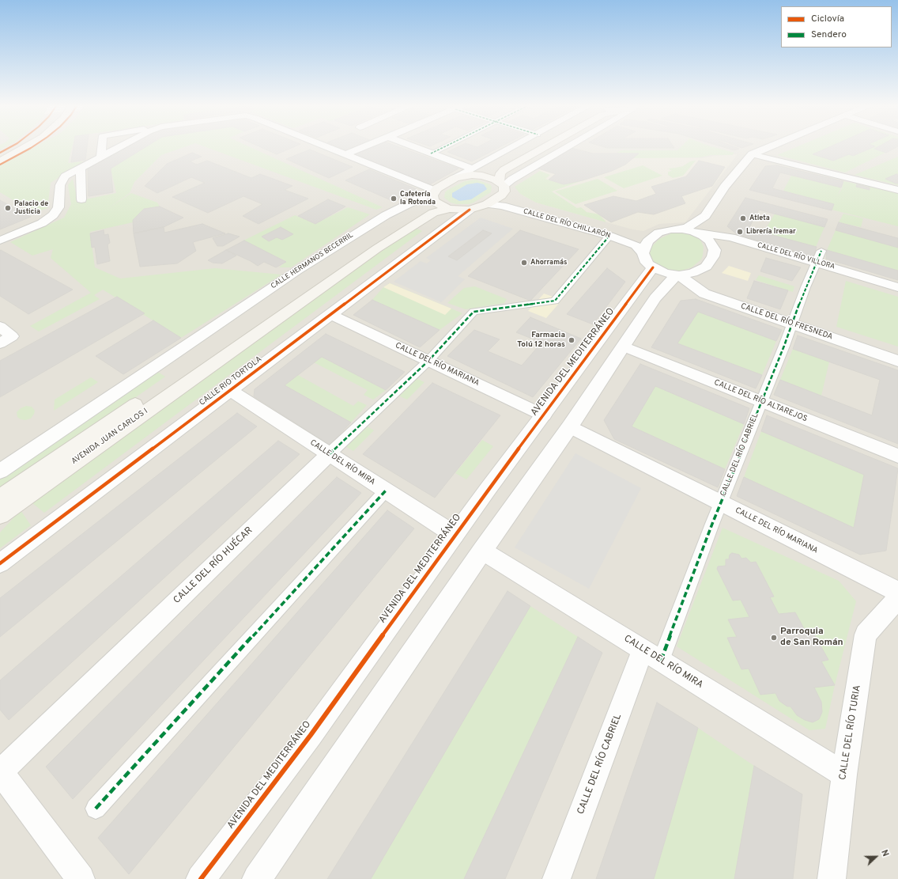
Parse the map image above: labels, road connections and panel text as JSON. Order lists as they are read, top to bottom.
{
  "streets": {
    "main road": ["AVENIDA JUAN CARLOS I"],
    "street": [
      "CALLE DEL RÍO CHILLARÓN",
      "CALLE DEL RÍO VILLORA",
      "CALLE HERMANOS BECERRIL",
      "CALLE DEL RÍO FRESNEDA",
      "AVENIDA DEL MEDITERRÁNEO",
      "CALLE DEL RÍO MARIANA",
      "CALLE RIO TORTOLA",
      "CALLE DEL RÍO ALTAREJOS",
      "CALLE DEL RÍO CABRIEL",
      "CALLE DEL RÍO MIRA",
      "CALLE DEL RÍO HUÉCAR",
      "CALLE DEL RÍO TURIA"
    ]
  },
  "crossings": [
    ["CALLE DEL RÍO CHILLARÓN", "CALLE DEL RÍO VILLORA"],
    ["CALLE DEL RÍO CHILLARÓN", "CALLE DEL RÍO FRESNEDA"],
    ["CALLE DEL RÍO CHILLARÓN", "AVENIDA DEL MEDITERRÁNEO"],
    ["CALLE DEL RÍO CHILLARÓN", "CALLE DEL RÍO HUÉCAR"],
    ["CALLE DEL RÍO VILLORA", "CALLE DEL RÍO FRESNEDA"],
    ["CALLE DEL RÍO VILLORA", "AVENIDA DEL MEDITERRÁNEO"],
    ["CALLE DEL RÍO VILLORA", "CALLE DEL RÍO CABRIEL"],
    ["CALLE DEL RÍO FRESNEDA", "AVENIDA DEL MEDITERRÁNEO"],
    ["CALLE DEL RÍO FRESNEDA", "CALLE DEL RÍO CABRIEL"],
    ["AVENIDA DEL MEDITERRÁNEO", "CALLE DEL RÍO MARIANA"],
    ["AVENIDA DEL MEDITERRÁNEO", "CALLE DEL RÍO MIRA"],
    ["CALLE DEL RÍO MARIANA", "CALLE RIO TORTOLA"],
    ["CALLE DEL RÍO MARIANA", "CALLE DEL RÍO CABRIEL"],
    ["CALLE DEL RÍO MARIANA", "CALLE DEL RÍO HUÉCAR"],
    ["CALLE RIO TORTOLA", "CALLE DEL RÍO MIRA"],
    ["CALLE DEL RÍO ALTAREJOS", "CALLE DEL RÍO CABRIEL"],
    ["CALLE DEL RÍO CABRIEL", "CALLE DEL RÍO MIRA"],
    ["CALLE DEL RÍO MIRA", "CALLE DEL RÍO HUÉCAR"],
    ["CALLE DEL RÍO MIRA", "CALLE DEL RÍO TURIA"]
  ],
  "places": [
    "Cafetería la Rotonda",
    "Palacio de Justicia",
    "Atleta",
    "Librería Iremar",
    "Ahorramás",
    "Farmacia Tolú 12 horas",
    "Parroquia de San Román"
  ],
  "legend": ["Ciclovía", "Sendero"],
  "north": "right"
}
